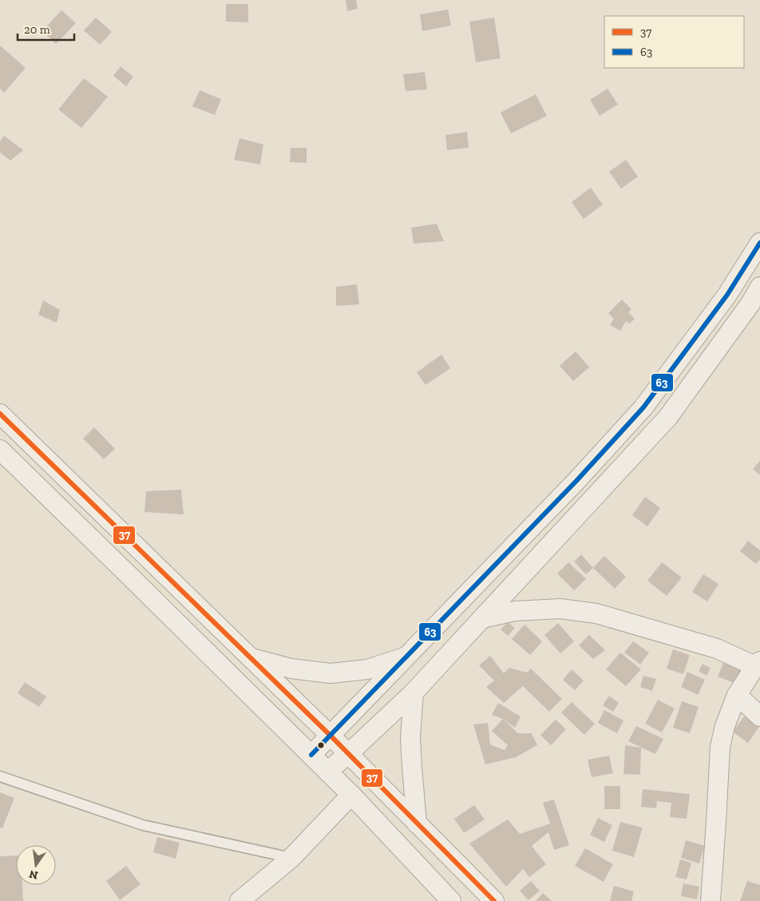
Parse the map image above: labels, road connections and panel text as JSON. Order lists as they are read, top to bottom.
{
  "lines": ["transit line 63", "transit line 37"],
  "legend": ["37", "63"],
  "scale_bar": "20 m",
  "north": "bottom"
}
